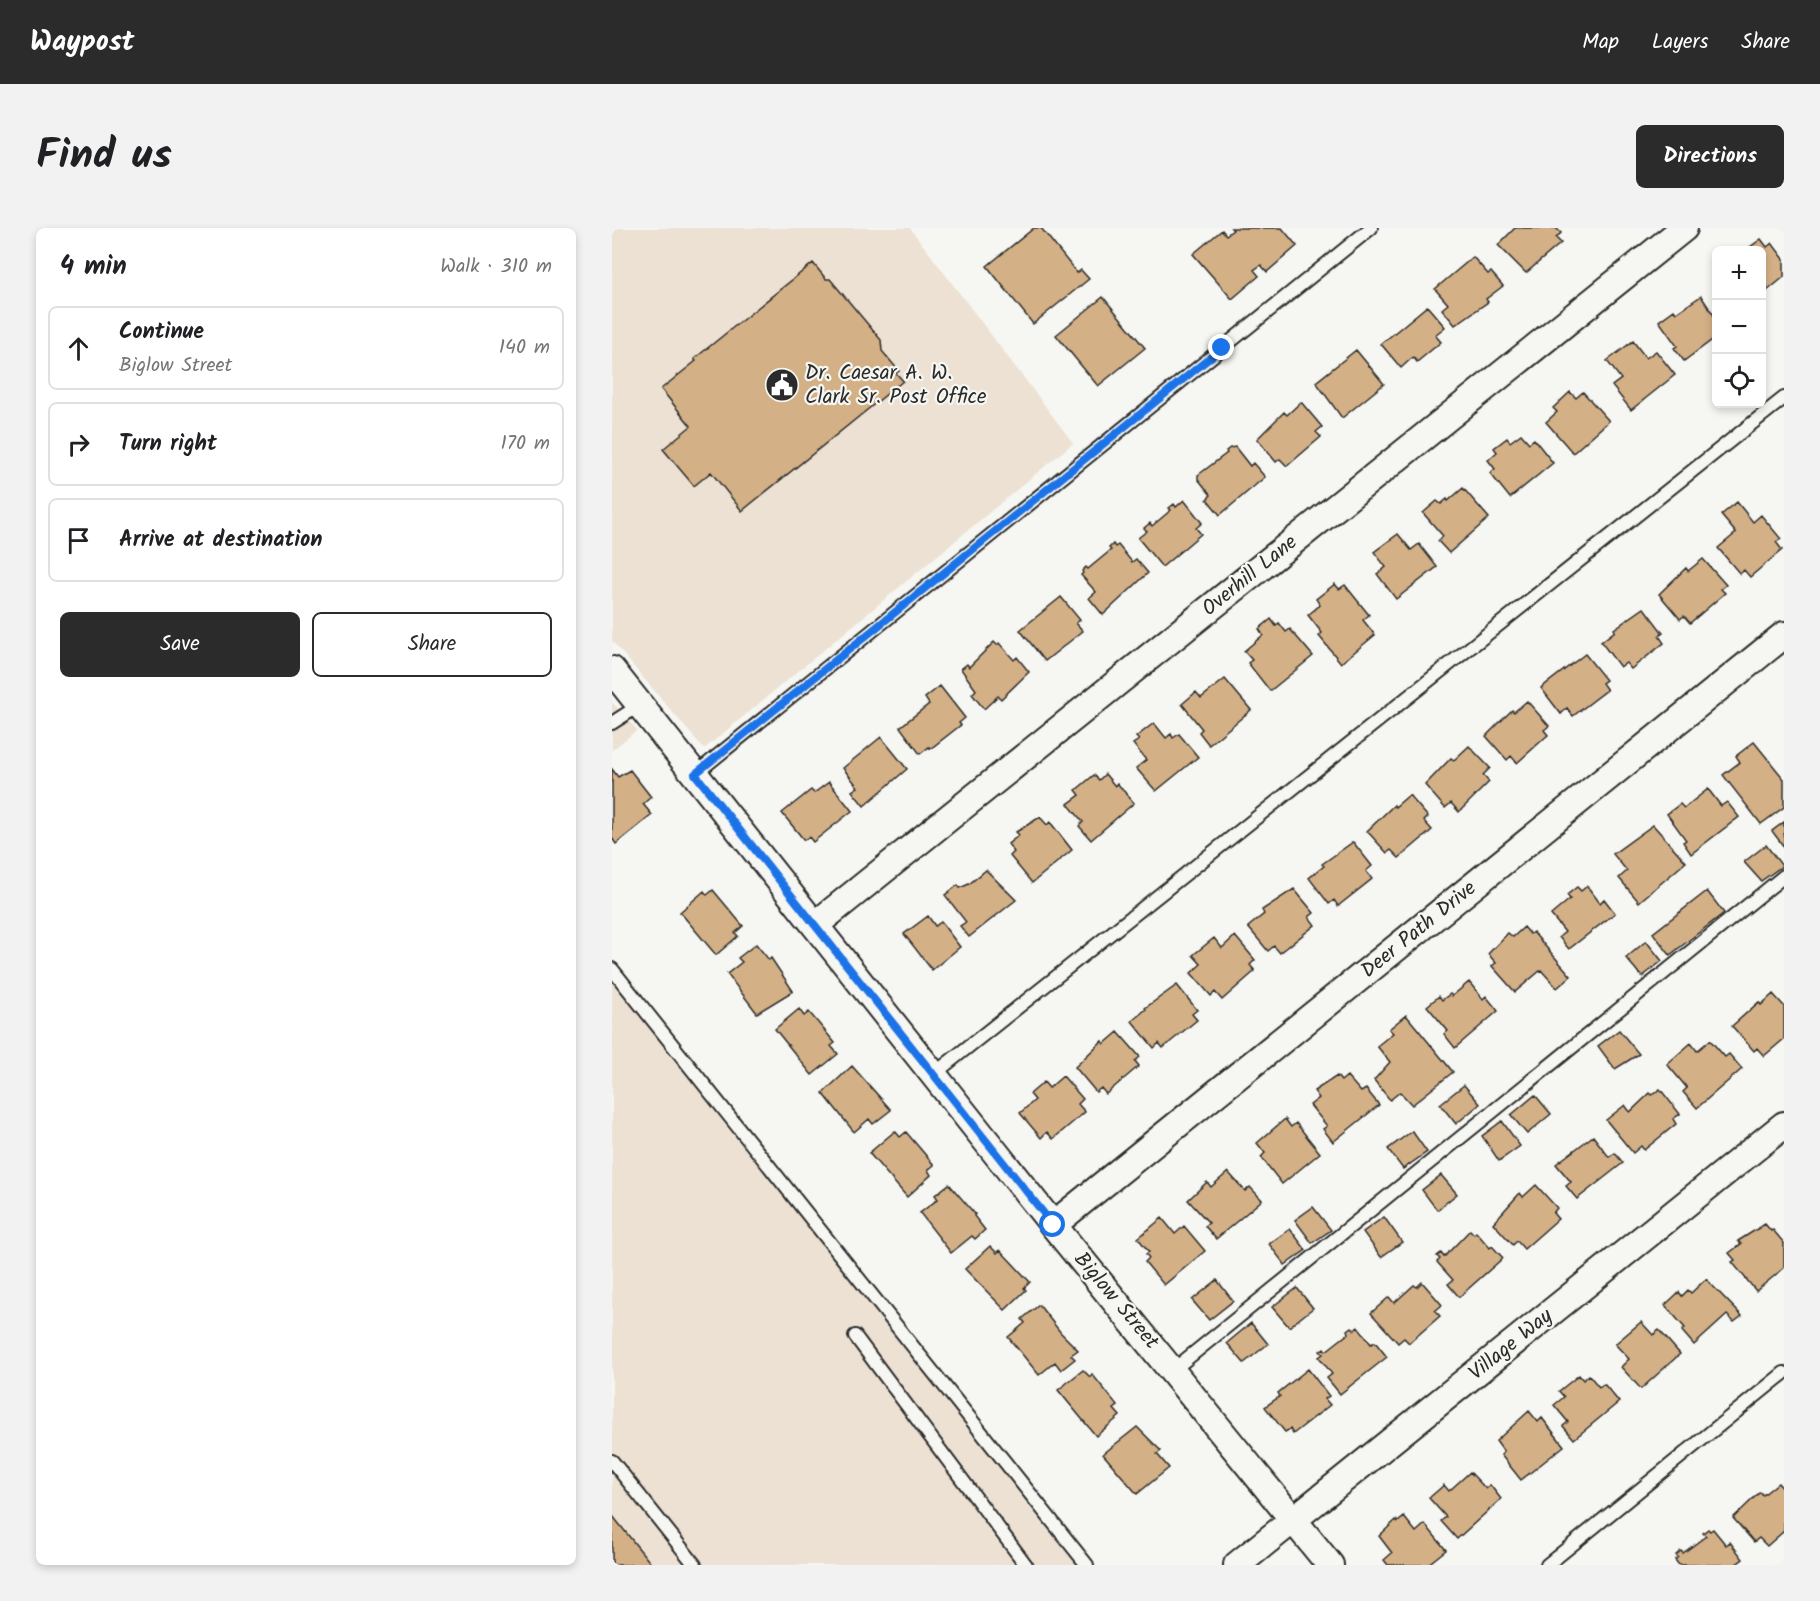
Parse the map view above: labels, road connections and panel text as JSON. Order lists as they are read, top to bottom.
{
  "streets": {
    "street": [
      "Overhill Lane",
      "Deer Path Drive",
      "Biglow Street",
      "Village Way"
    ]
  },
  "crossings": [
    ["Overhill Lane", "Biglow Street"],
    ["Deer Path Drive", "Biglow Street"],
    ["Biglow Street", "Village Way"]
  ],
  "places": {
    "public building": ["Dr. Caesar A. W. Clark Sr. Post Office"]
  },
  "page": {
    "header": "Waypost",
    "nav": ["Map", "Layers", "Share"],
    "title": "Find us",
    "buttons": [
      "Directions",
      ["Save", "Share"]
    ],
    "heading": ["4 min", "Walk · 310 m"],
    "map_buttons": ["+", "−"],
    "list": [
      ["Continue", "Biglow Street", "140 m"],
      ["Turn right", "170 m"],
      "Arrive at destination"
    ]
  }
}
